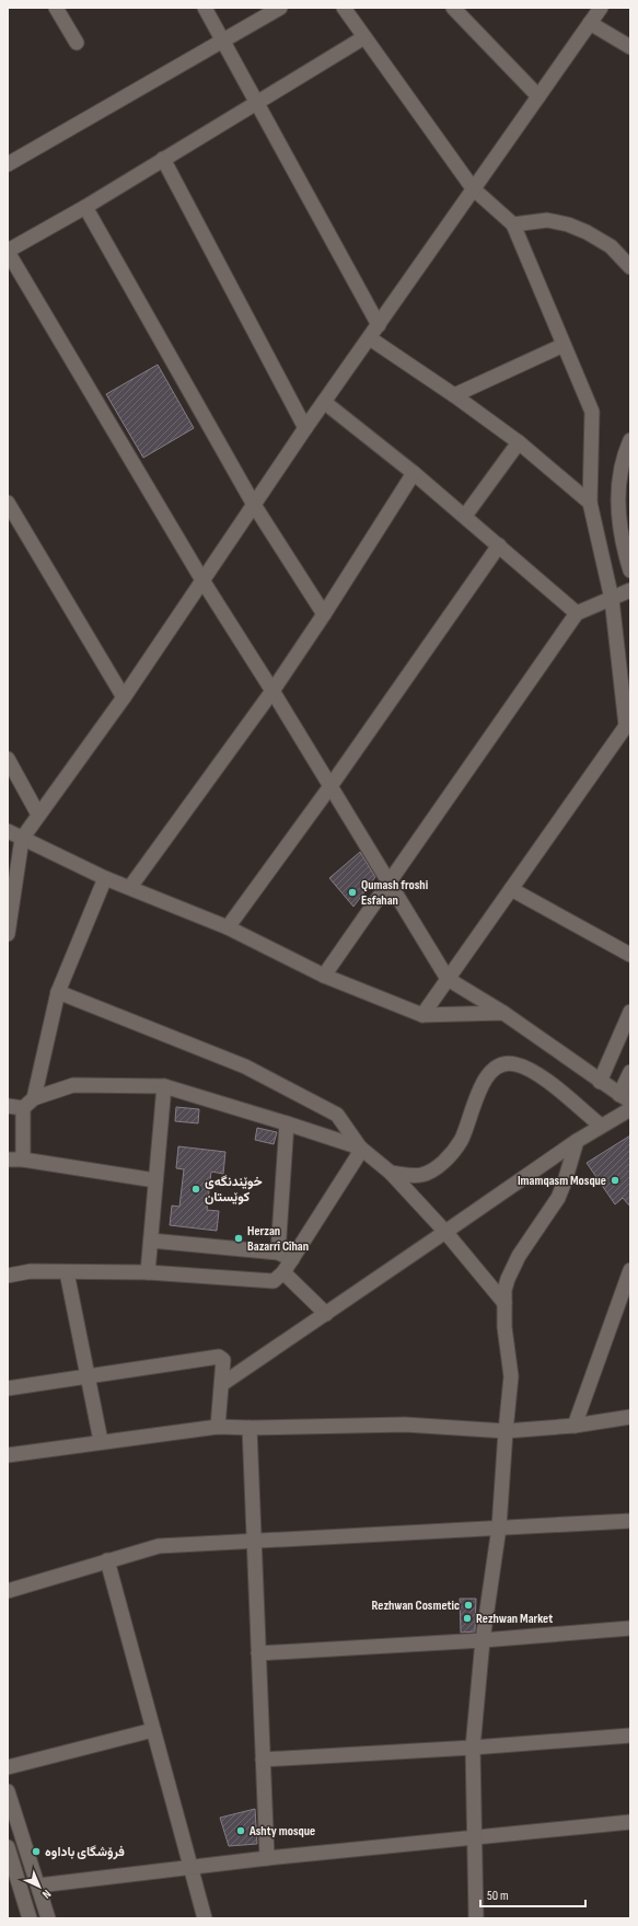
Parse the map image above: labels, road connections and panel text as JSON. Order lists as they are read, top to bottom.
{
  "places": [
    "Qumash froshi Esfahan",
    "Imamqasm Mosque",
    "خوێندنگەی کوێستان",
    "Herzan Bazarrî Cîhan",
    "Rezhwan Cosmetic",
    "Rezhwan Market",
    "Ashty mosque",
    "فرۆشگای باداوە"
  ],
  "scale_bar": "50 m",
  "north": "bottom right"
}
